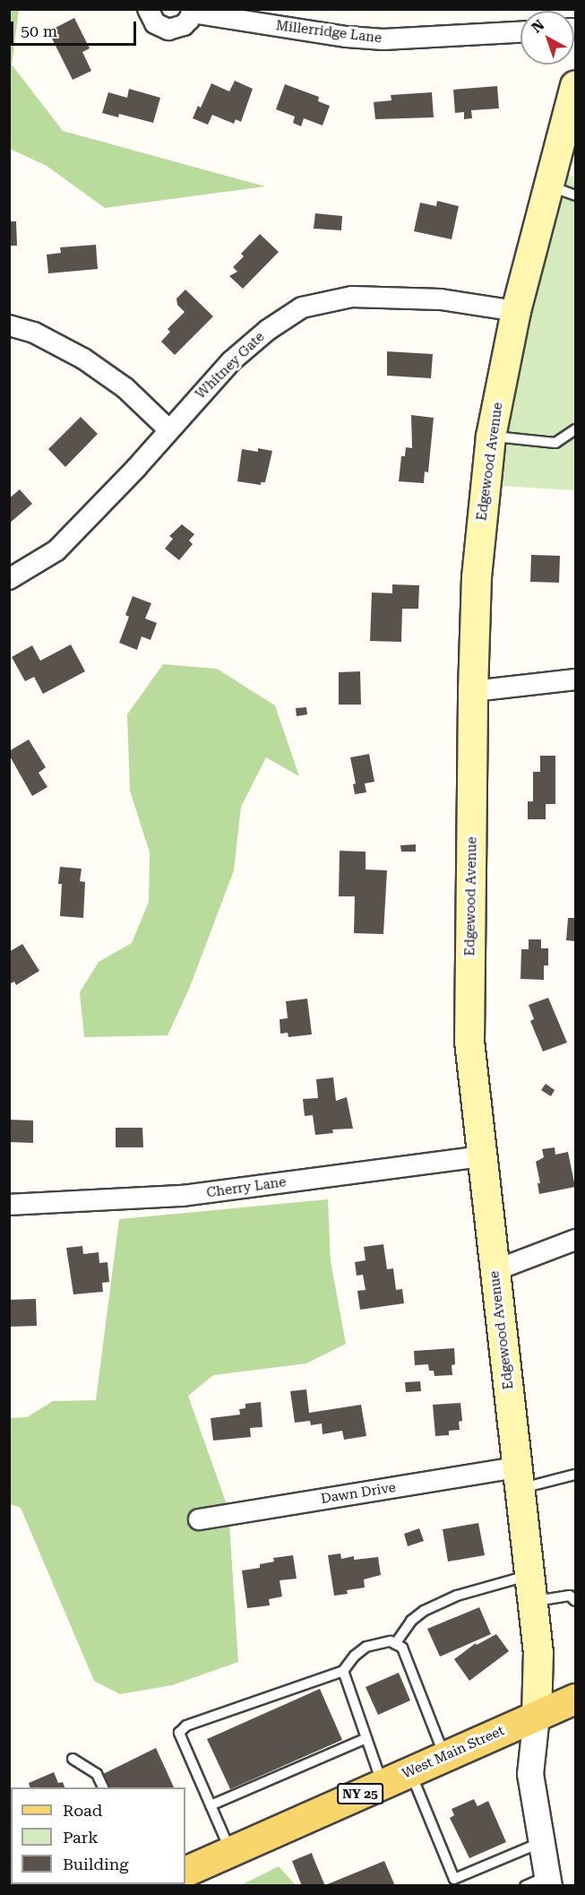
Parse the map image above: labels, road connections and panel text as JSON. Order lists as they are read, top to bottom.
{
  "streets": {
    "main road": ["Edgewood Avenue", "West Main Street", "NY 25"],
    "street": [
      "Millerridge Lane",
      "Whitney Gate",
      "Cherry Lane",
      "Dawn Drive"
    ]
  },
  "crossings": [
    ["Whitney Gate", "Edgewood Avenue"],
    ["Edgewood Avenue", "Cherry Lane"],
    ["Edgewood Avenue", "Dawn Drive"],
    ["Edgewood Avenue", "West Main Street"]
  ],
  "legend": ["Road", "Park", "Building"],
  "scale_bar": "50 m",
  "north": "top left"
}
